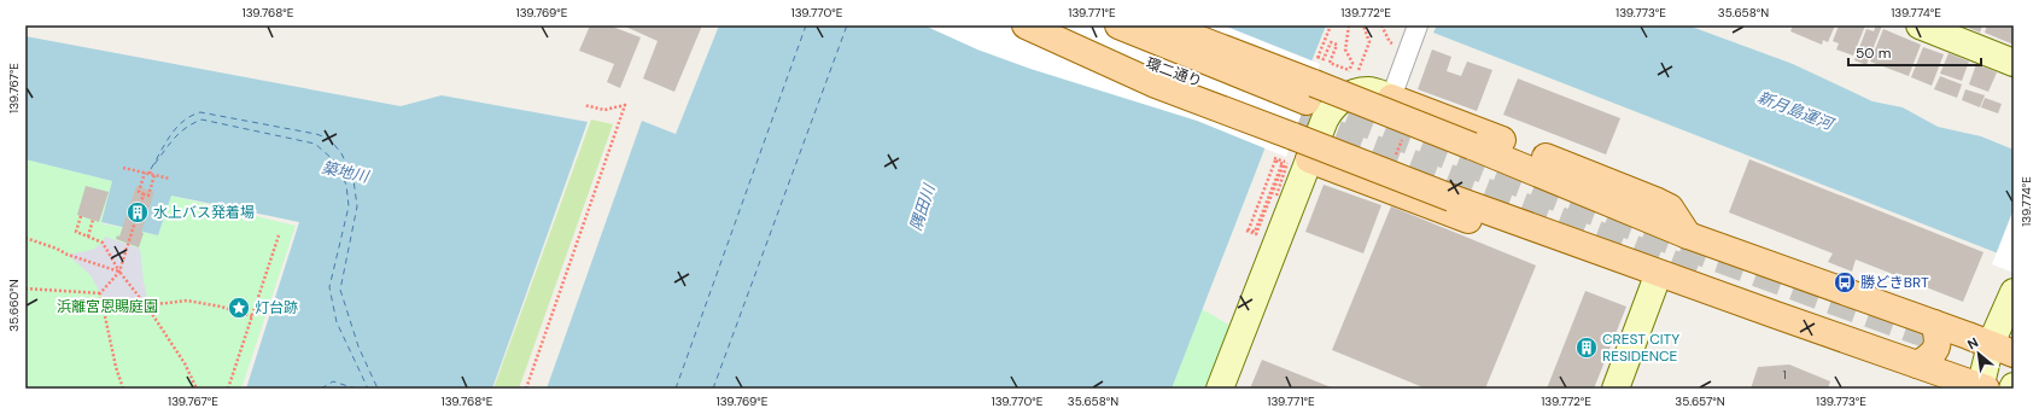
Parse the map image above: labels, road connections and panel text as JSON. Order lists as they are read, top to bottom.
{
  "streets": {
    "main road": ["環二通り"]
  },
  "water": ["新月島運河", "築地川", "隅田川"],
  "parks": ["浜離宮恩賜庭園"],
  "places": {
    "building": ["水上バス発着場", "CREST CITY RESIDENCE"],
    "bus stop": ["勝どきBRT"],
    "place": ["灯台跡"]
  },
  "house_numbers": ["1"],
  "scale_bar": "50 m",
  "north": "top left",
  "coordinates": [
    "139.768°E",
    "139.769°E",
    "139.770°E",
    "139.771°E",
    "139.772°E",
    "139.773°E",
    "35.658°N",
    "139.774°E",
    "139.767°E",
    "35.660°N",
    "35.657°N"
  ]
}
